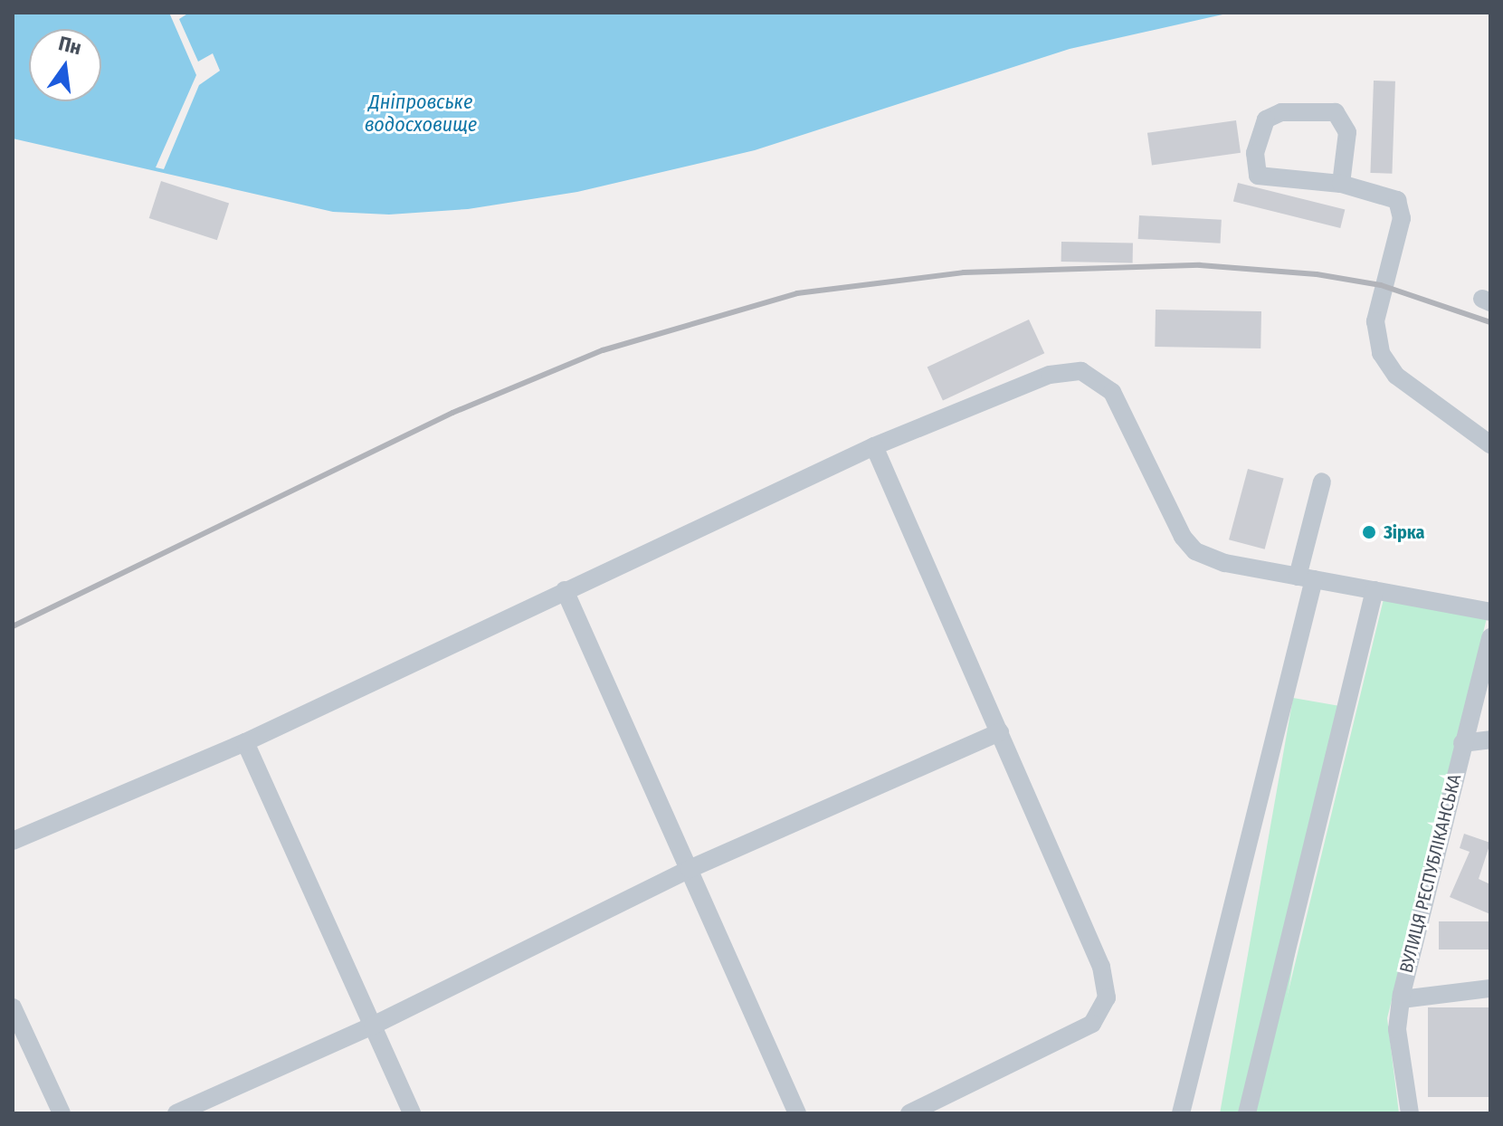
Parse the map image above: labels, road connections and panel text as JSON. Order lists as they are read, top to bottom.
{
  "streets": {
    "street": ["ВУЛИЦЯ РЕСПУБЛІКАНСЬКА"]
  },
  "water": ["Дніпровське водосховище"],
  "places": ["Зірка"],
  "north": "top"
}
